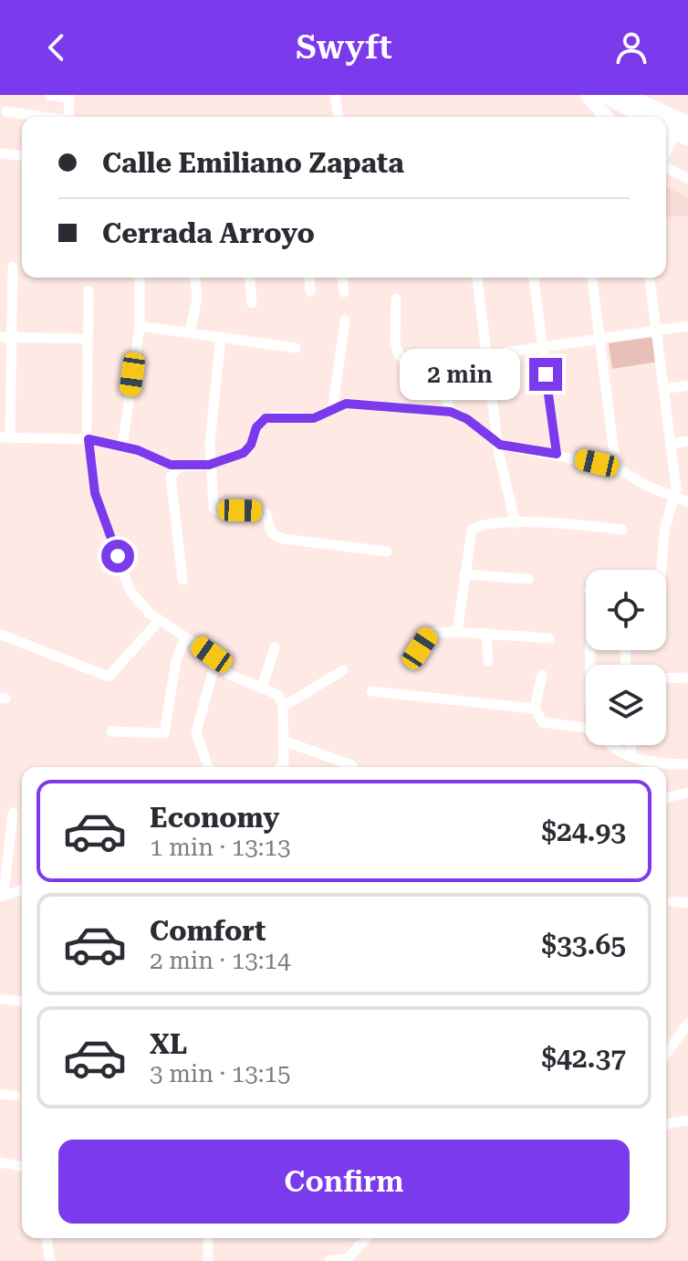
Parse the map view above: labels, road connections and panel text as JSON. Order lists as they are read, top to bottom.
{
  "page": {
    "header": "Swyft",
    "banner": ["Calle Emiliano Zapata", "Cerrada Arroyo"],
    "bubble": "2 min",
    "list": [
      {
        "name": "Economy",
        "note": "1 min · 13:13",
        "value": "$24.93"
      },
      {
        "name": "Comfort",
        "note": "2 min · 13:14",
        "value": "$33.65"
      },
      {
        "name": "XL",
        "note": "3 min · 13:15",
        "value": "$42.37"
      }
    ],
    "buttons": "Confirm"
  }
}
